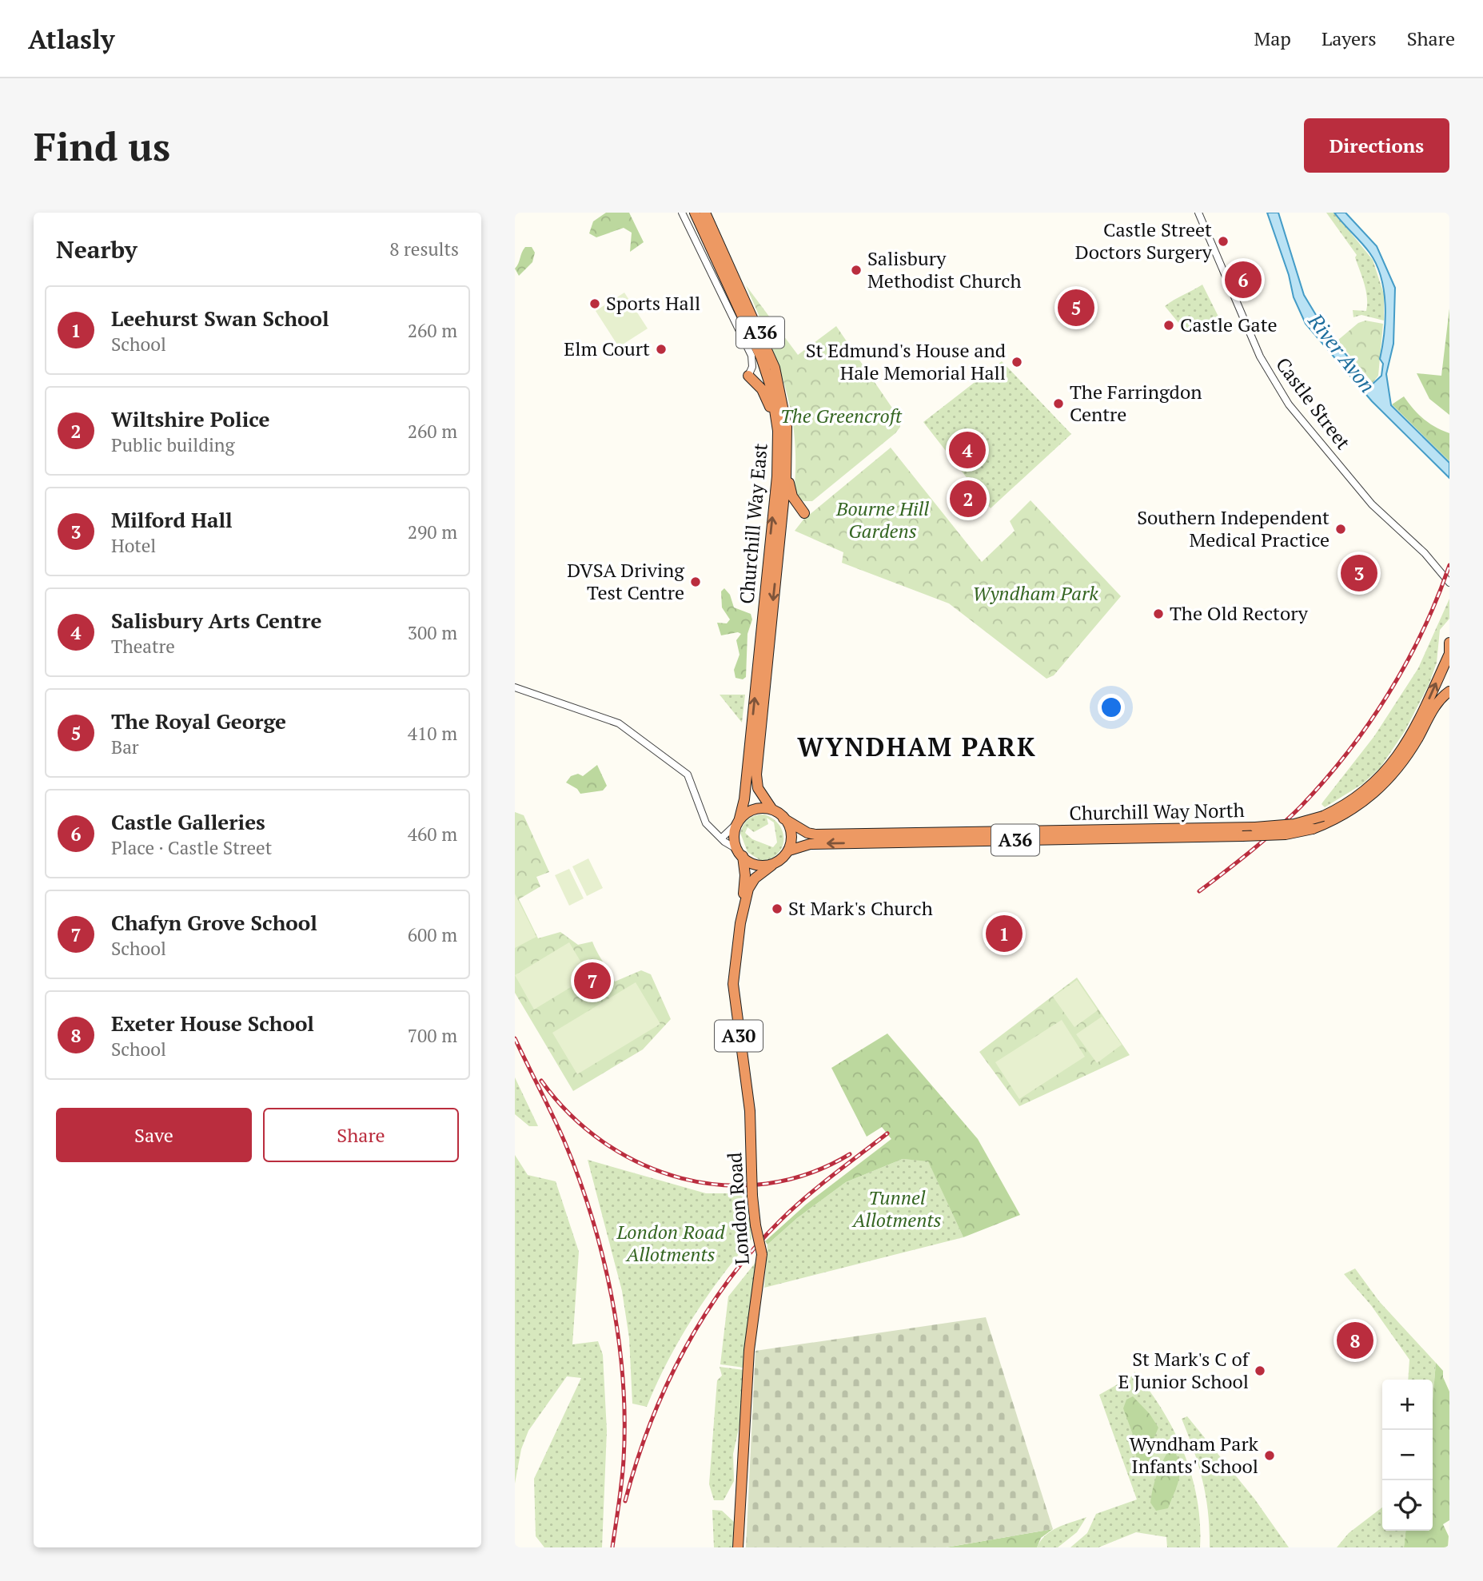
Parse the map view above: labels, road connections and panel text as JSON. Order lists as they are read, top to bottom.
{
  "streets": {
    "highway": [
      "A36",
      "Churchill Way East",
      "Churchill Way North",
      "A30",
      "London Road"
    ],
    "street": ["Castle Street"]
  },
  "crossings": [
    ["Churchill Way East", "Churchill Way North"],
    ["Churchill Way East", "London Road"],
    ["Churchill Way North", "London Road"]
  ],
  "districts": ["WYNDHAM PARK"],
  "water": ["River Avon"],
  "parks": [
    "The Greencroft",
    "Bourne Hill Gardens",
    "Wyndham Park",
    "Tunnel Allotments",
    "London Road Allotments"
  ],
  "places": [
    "Castle Street Doctors Surgery",
    "Salisbury Methodist Church",
    "Sports Hall",
    "Castle Gate",
    "Elm Court",
    "St Edmund's House and Hale Memorial Hall",
    "The Farringdon Centre",
    "Southern Independent Medical Practice",
    "DVSA Driving Test Centre",
    "The Old Rectory",
    "St Mark's Church",
    "St Mark's C of E Junior School",
    "Wyndham Park Infants' School"
  ],
  "page": {
    "header": "Atlasly",
    "nav": ["Map", "Layers", "Share"],
    "buttons": [
      "Directions",
      ["Save", "Share"]
    ],
    "title": "Find us",
    "heading": ["Nearby", "8 results"],
    "pins": [
      "6",
      "5",
      "4",
      "2",
      "3",
      "1",
      "7",
      "8"
    ],
    "list": [
      {
        "mark": "1",
        "name": "Leehurst Swan School",
        "note": "School",
        "value": "260 m"
      },
      {
        "mark": "2",
        "name": "Wiltshire Police",
        "note": "Public building",
        "value": "260 m"
      },
      {
        "mark": "3",
        "name": "Milford Hall",
        "note": "Hotel",
        "value": "290 m"
      },
      {
        "mark": "4",
        "name": "Salisbury Arts Centre",
        "note": "Theatre",
        "value": "300 m"
      },
      {
        "mark": "5",
        "name": "The Royal George",
        "note": "Bar",
        "value": "410 m"
      },
      {
        "mark": "6",
        "name": "Castle Galleries",
        "note": "Place · Castle Street",
        "value": "460 m"
      },
      {
        "mark": "7",
        "name": "Chafyn Grove School",
        "note": "School",
        "value": "600 m"
      },
      {
        "mark": "8",
        "name": "Exeter House School",
        "note": "School",
        "value": "700 m"
      }
    ],
    "map_buttons": ["+", "−"]
  }
}
